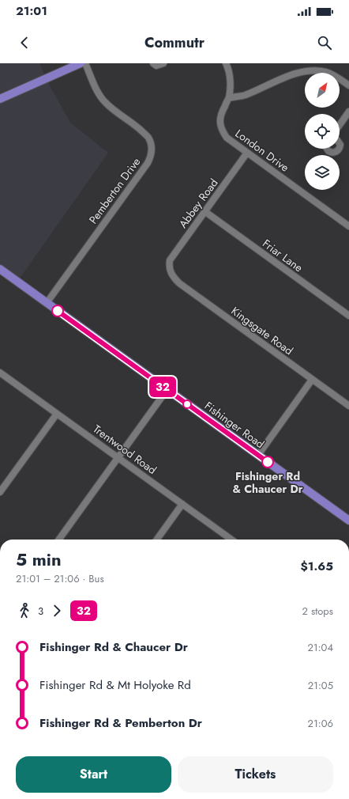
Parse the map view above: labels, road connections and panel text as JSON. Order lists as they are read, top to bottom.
{
  "streets": {
    "main road": ["Fishinger Road"],
    "street": [
      "London Drive",
      "Pemberton Drive",
      "Abbey Road",
      "Friar Lane",
      "Kingsgate Road",
      "Trentwood Road"
    ]
  },
  "crossings": [
    ["London Drive", "Abbey Road"],
    ["Pemberton Drive", "Fishinger Road"],
    ["Abbey Road", "Friar Lane"],
    ["Abbey Road", "Kingsgate Road"]
  ],
  "places": ["Fishinger Rd & Chaucer Dr"],
  "lines": ["bus line 32"],
  "north": "top right",
  "page": {
    "status": "21:01",
    "header": "Commutr",
    "on_map": "32",
    "heading": ["5 min", "21:01 – 21:06 · Bus", "$1.65"],
    "legs": ["3", "32", "2 stops"],
    "list": [
      {
        "name": "Fishinger Rd & Chaucer Dr",
        "value": "21:04"
      },
      {
        "name": "Fishinger Rd & Mt Holyoke Rd",
        "value": "21:05"
      },
      {
        "name": "Fishinger Rd & Pemberton Dr",
        "value": "21:06"
      }
    ],
    "buttons": ["Start", "Tickets"]
  }
}
